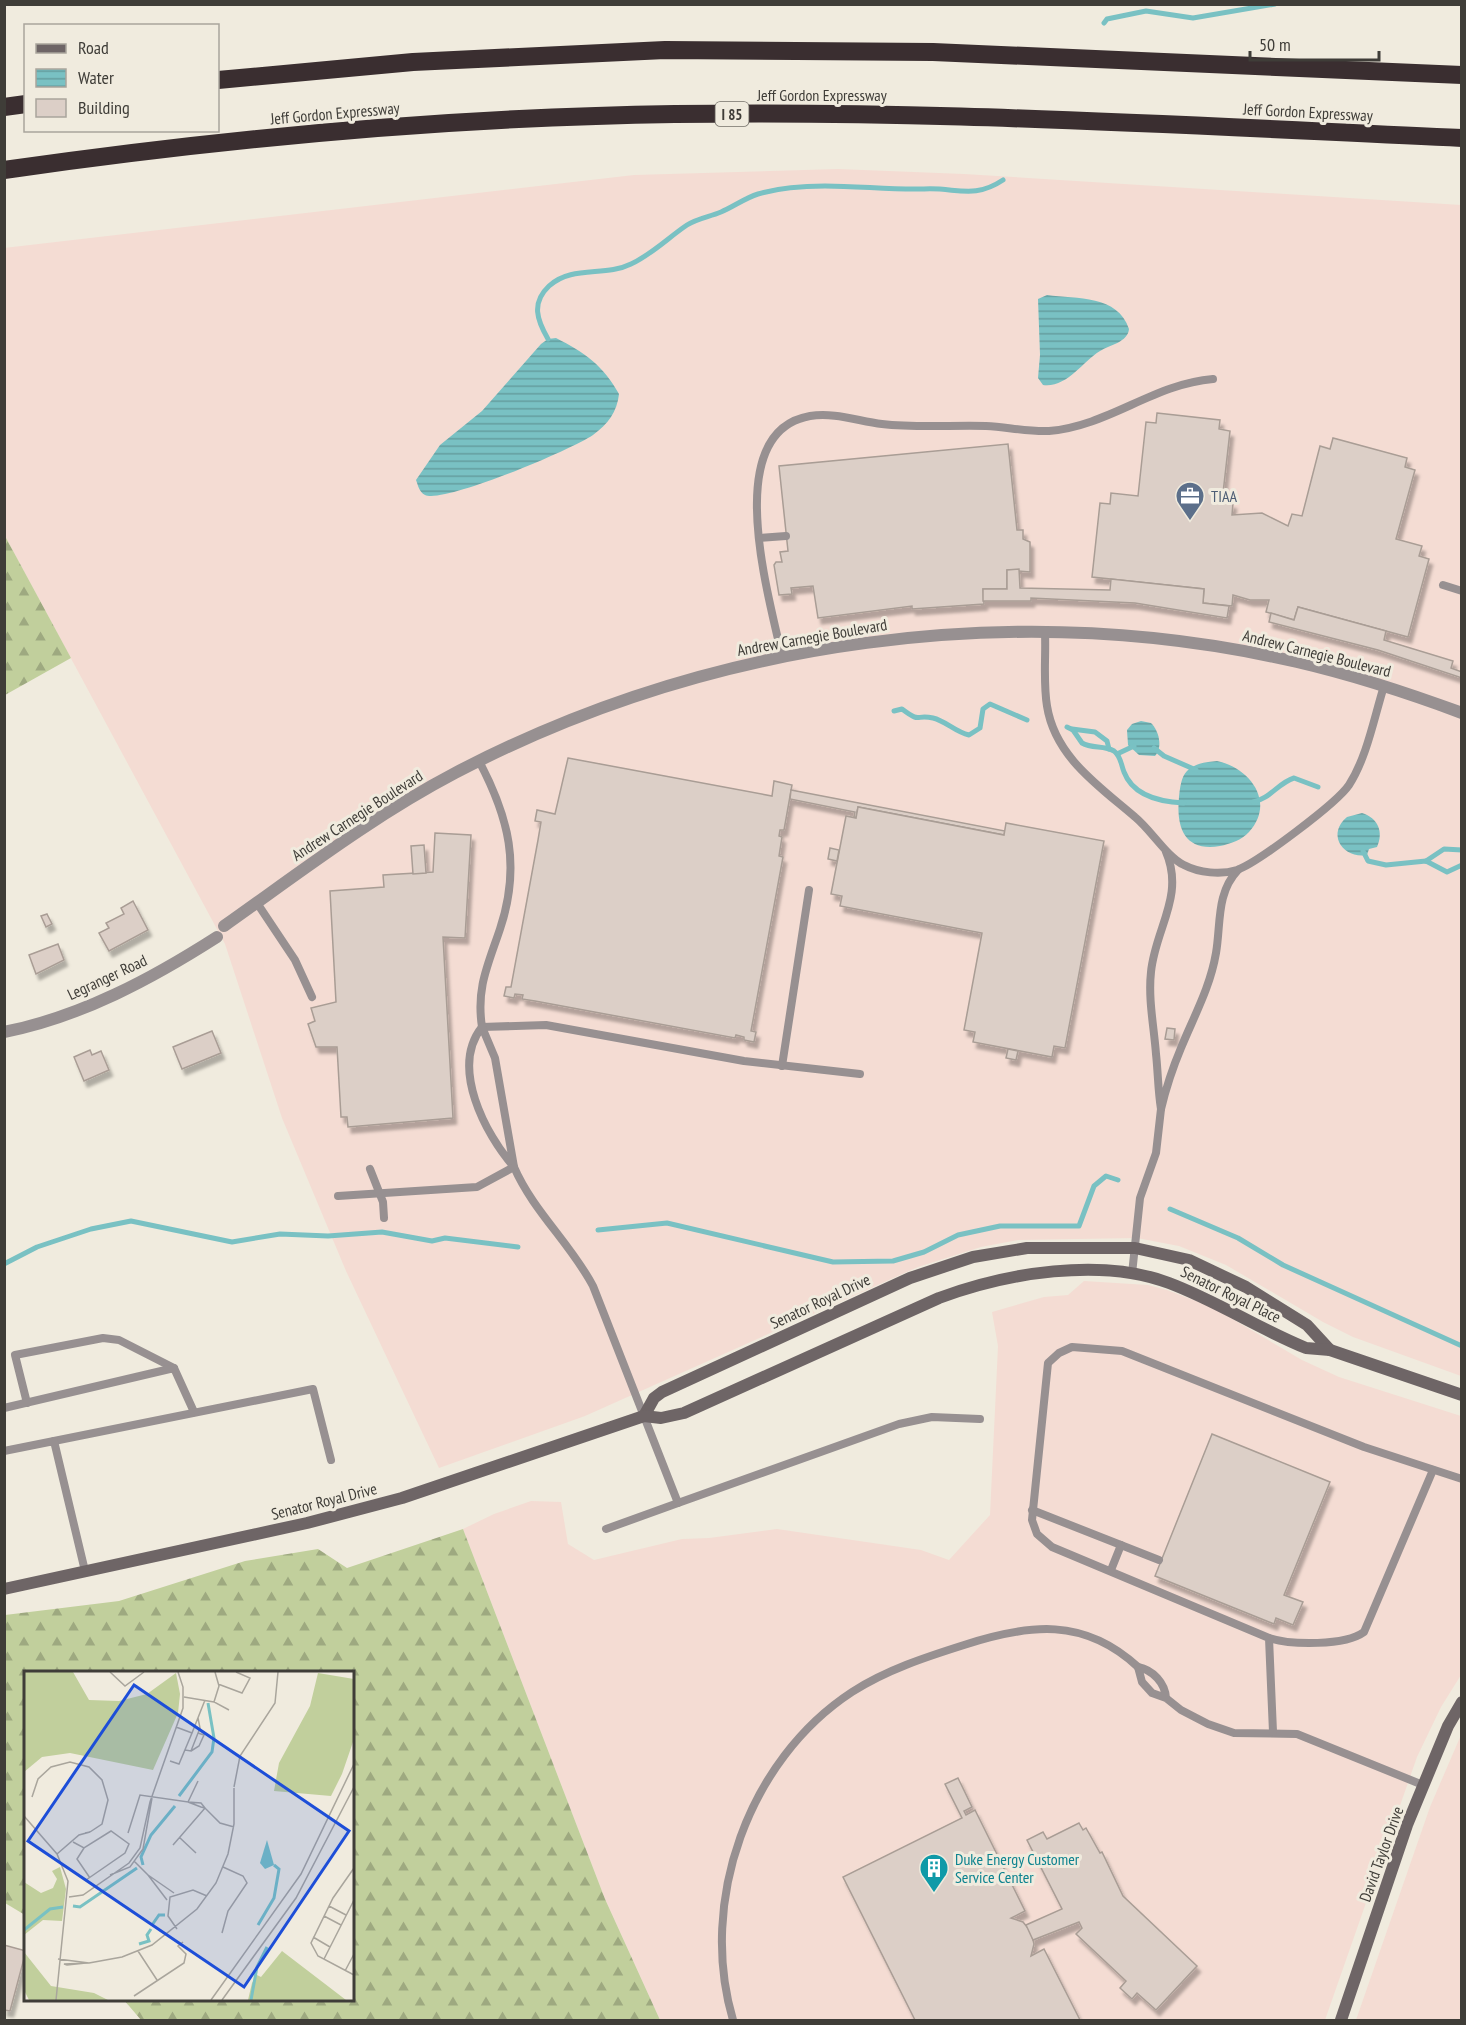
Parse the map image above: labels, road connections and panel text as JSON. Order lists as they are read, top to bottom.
{
  "streets": {
    "highway": ["Jeff Gordon Expressway", "I 85"],
    "street": [
      "Andrew Carnegie Boulevard",
      "Legranger Road",
      "Senator Royal Place",
      "Senator Royal Drive",
      "David Taylor Drive"
    ]
  },
  "crossings": [
    ["Andrew Carnegie Boulevard", "Legranger Road"],
    ["Senator Royal Place", "Senator Royal Drive"]
  ],
  "places": {
    "office": ["TIAA"],
    "building": ["Duke Energy Customer Service Center"]
  },
  "legend": ["Road", "Water", "Building"],
  "scale_bar": "50 m"
}
